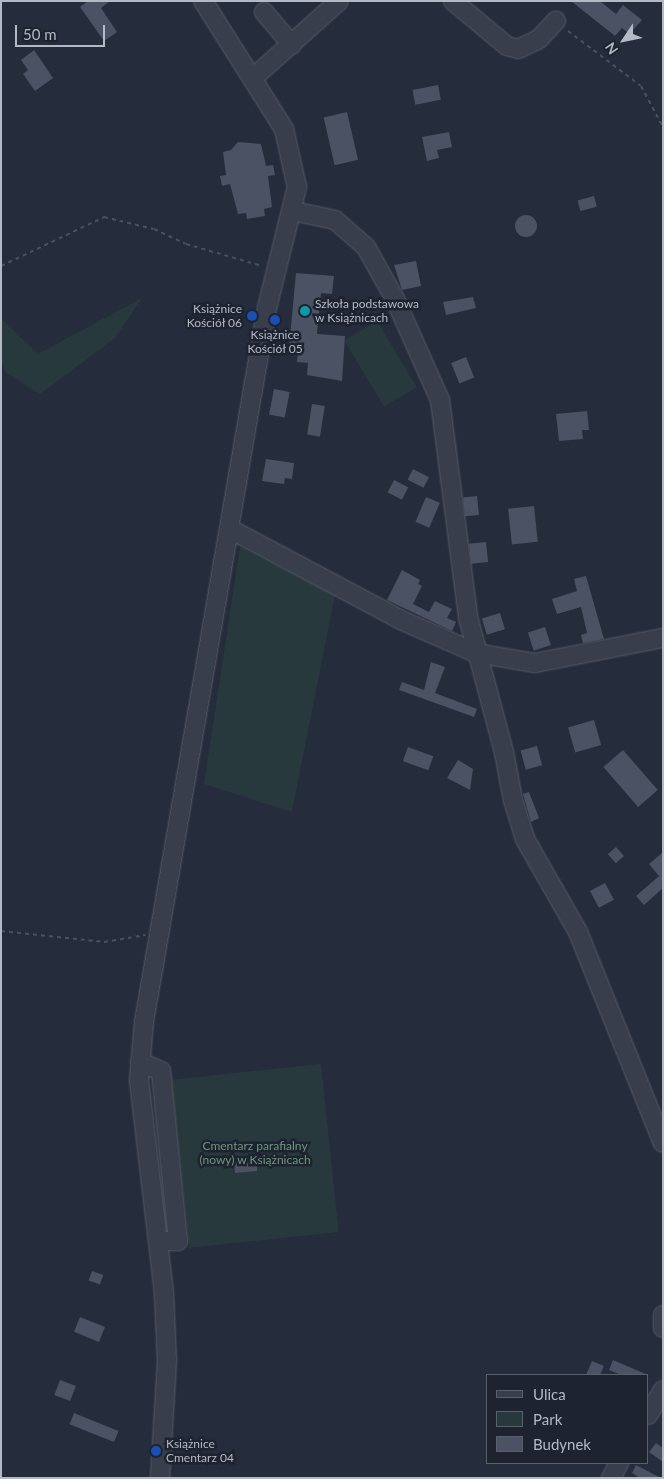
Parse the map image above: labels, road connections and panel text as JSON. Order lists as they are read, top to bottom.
{
  "parks": ["Cmentarz parafialny (nowy) w Książnicach"],
  "places": [
    "Szkoła podstawowa w Książnicach",
    "Książnice Kościół 06",
    "Książnice Kościół 05",
    "Książnice Cmentarz 04"
  ],
  "legend": ["Ulica", "Park", "Budynek"],
  "scale_bar": "50 m",
  "north": "bottom left"
}
